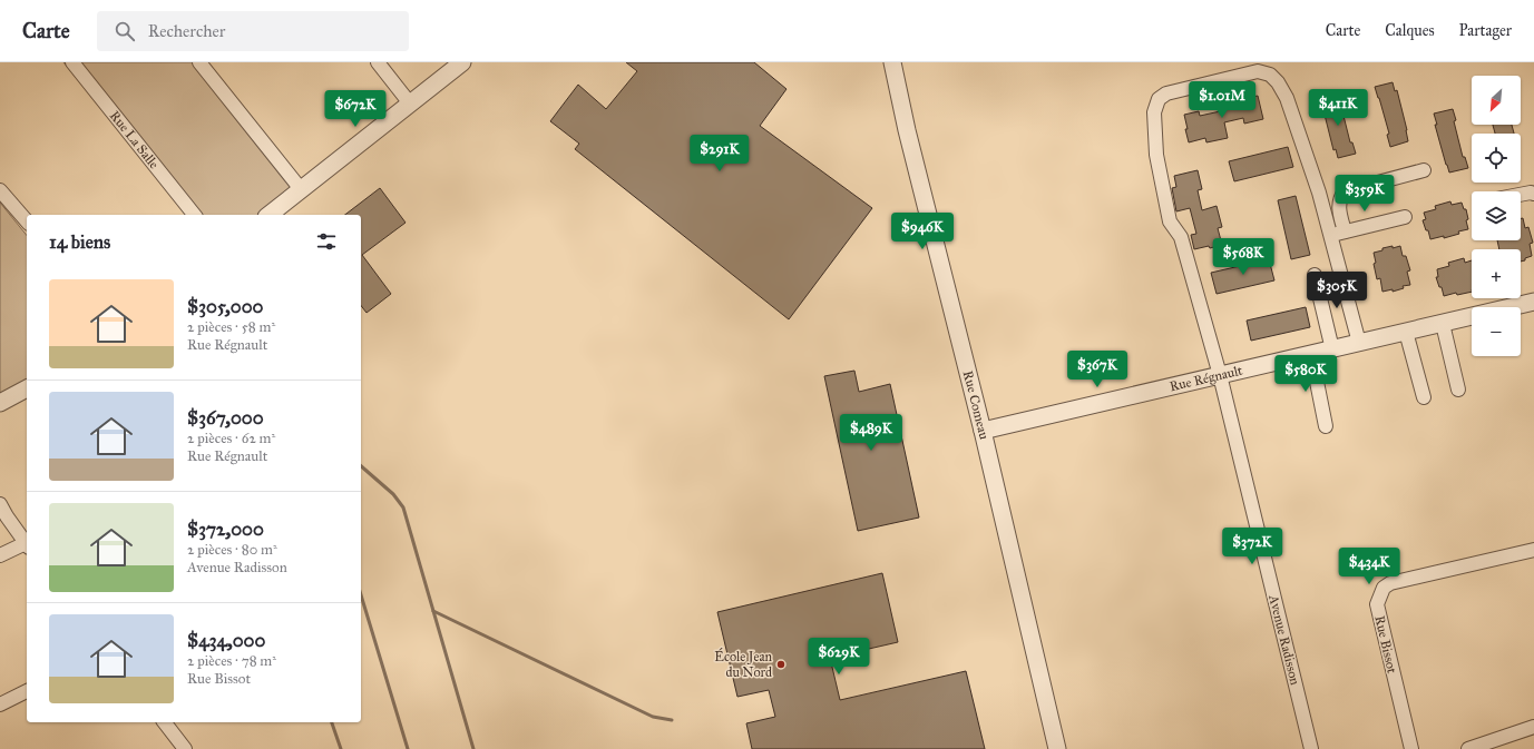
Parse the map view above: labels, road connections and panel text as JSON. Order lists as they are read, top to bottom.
{
  "streets": {
    "street": [
      "Rue La Salle",
      "Rue Régnault",
      "Rue Comeau",
      "Avenue Radisson",
      "Rue Bissot"
    ]
  },
  "crossings": [
    ["Rue Régnault", "Rue Comeau"],
    ["Rue Régnault", "Avenue Radisson"]
  ],
  "places": ["École Jean du Nord"],
  "north": "bottom left",
  "page": {
    "header": "Carte",
    "search": "Rechercher",
    "nav": ["Carte", "Calques", "Partager"],
    "map_buttons": ["+", "−"],
    "price": [
      "$1.01M",
      "$411K",
      "$672K",
      "$291K",
      "$359K",
      "$946K",
      "$568K",
      "$305K",
      "$367K",
      "$580K",
      "$489K",
      "$372K",
      "$434K",
      "$629K"
    ],
    "heading": "14 biens",
    "list": [
      {
        "name": "$305,000",
        "note": "2 pièces · 58 m² · Rue Régnault"
      },
      {
        "name": "$367,000",
        "note": "2 pièces · 62 m² · Rue Régnault"
      },
      {
        "name": "$372,000",
        "note": "2 pièces · 80 m² · Avenue Radisson"
      },
      {
        "name": "$434,000",
        "note": "2 pièces · 78 m² · Rue Bissot"
      }
    ]
  }
}
